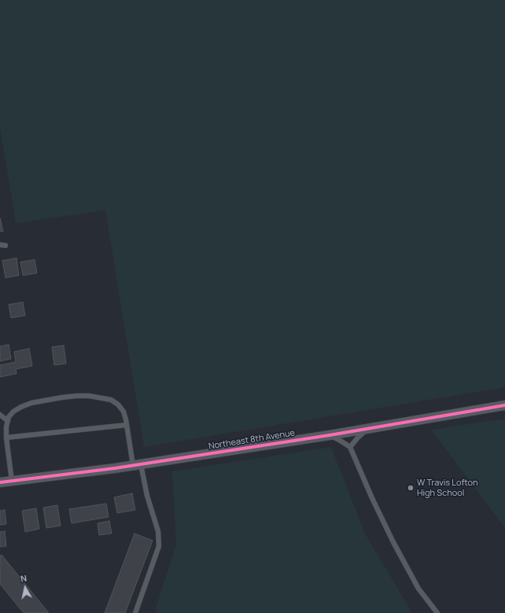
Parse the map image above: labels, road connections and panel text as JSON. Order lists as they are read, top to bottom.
{
  "streets": {
    "street": ["Northeast 8th Avenue"]
  },
  "places": ["W Travis Lofton High School"],
  "north": "top"
}
